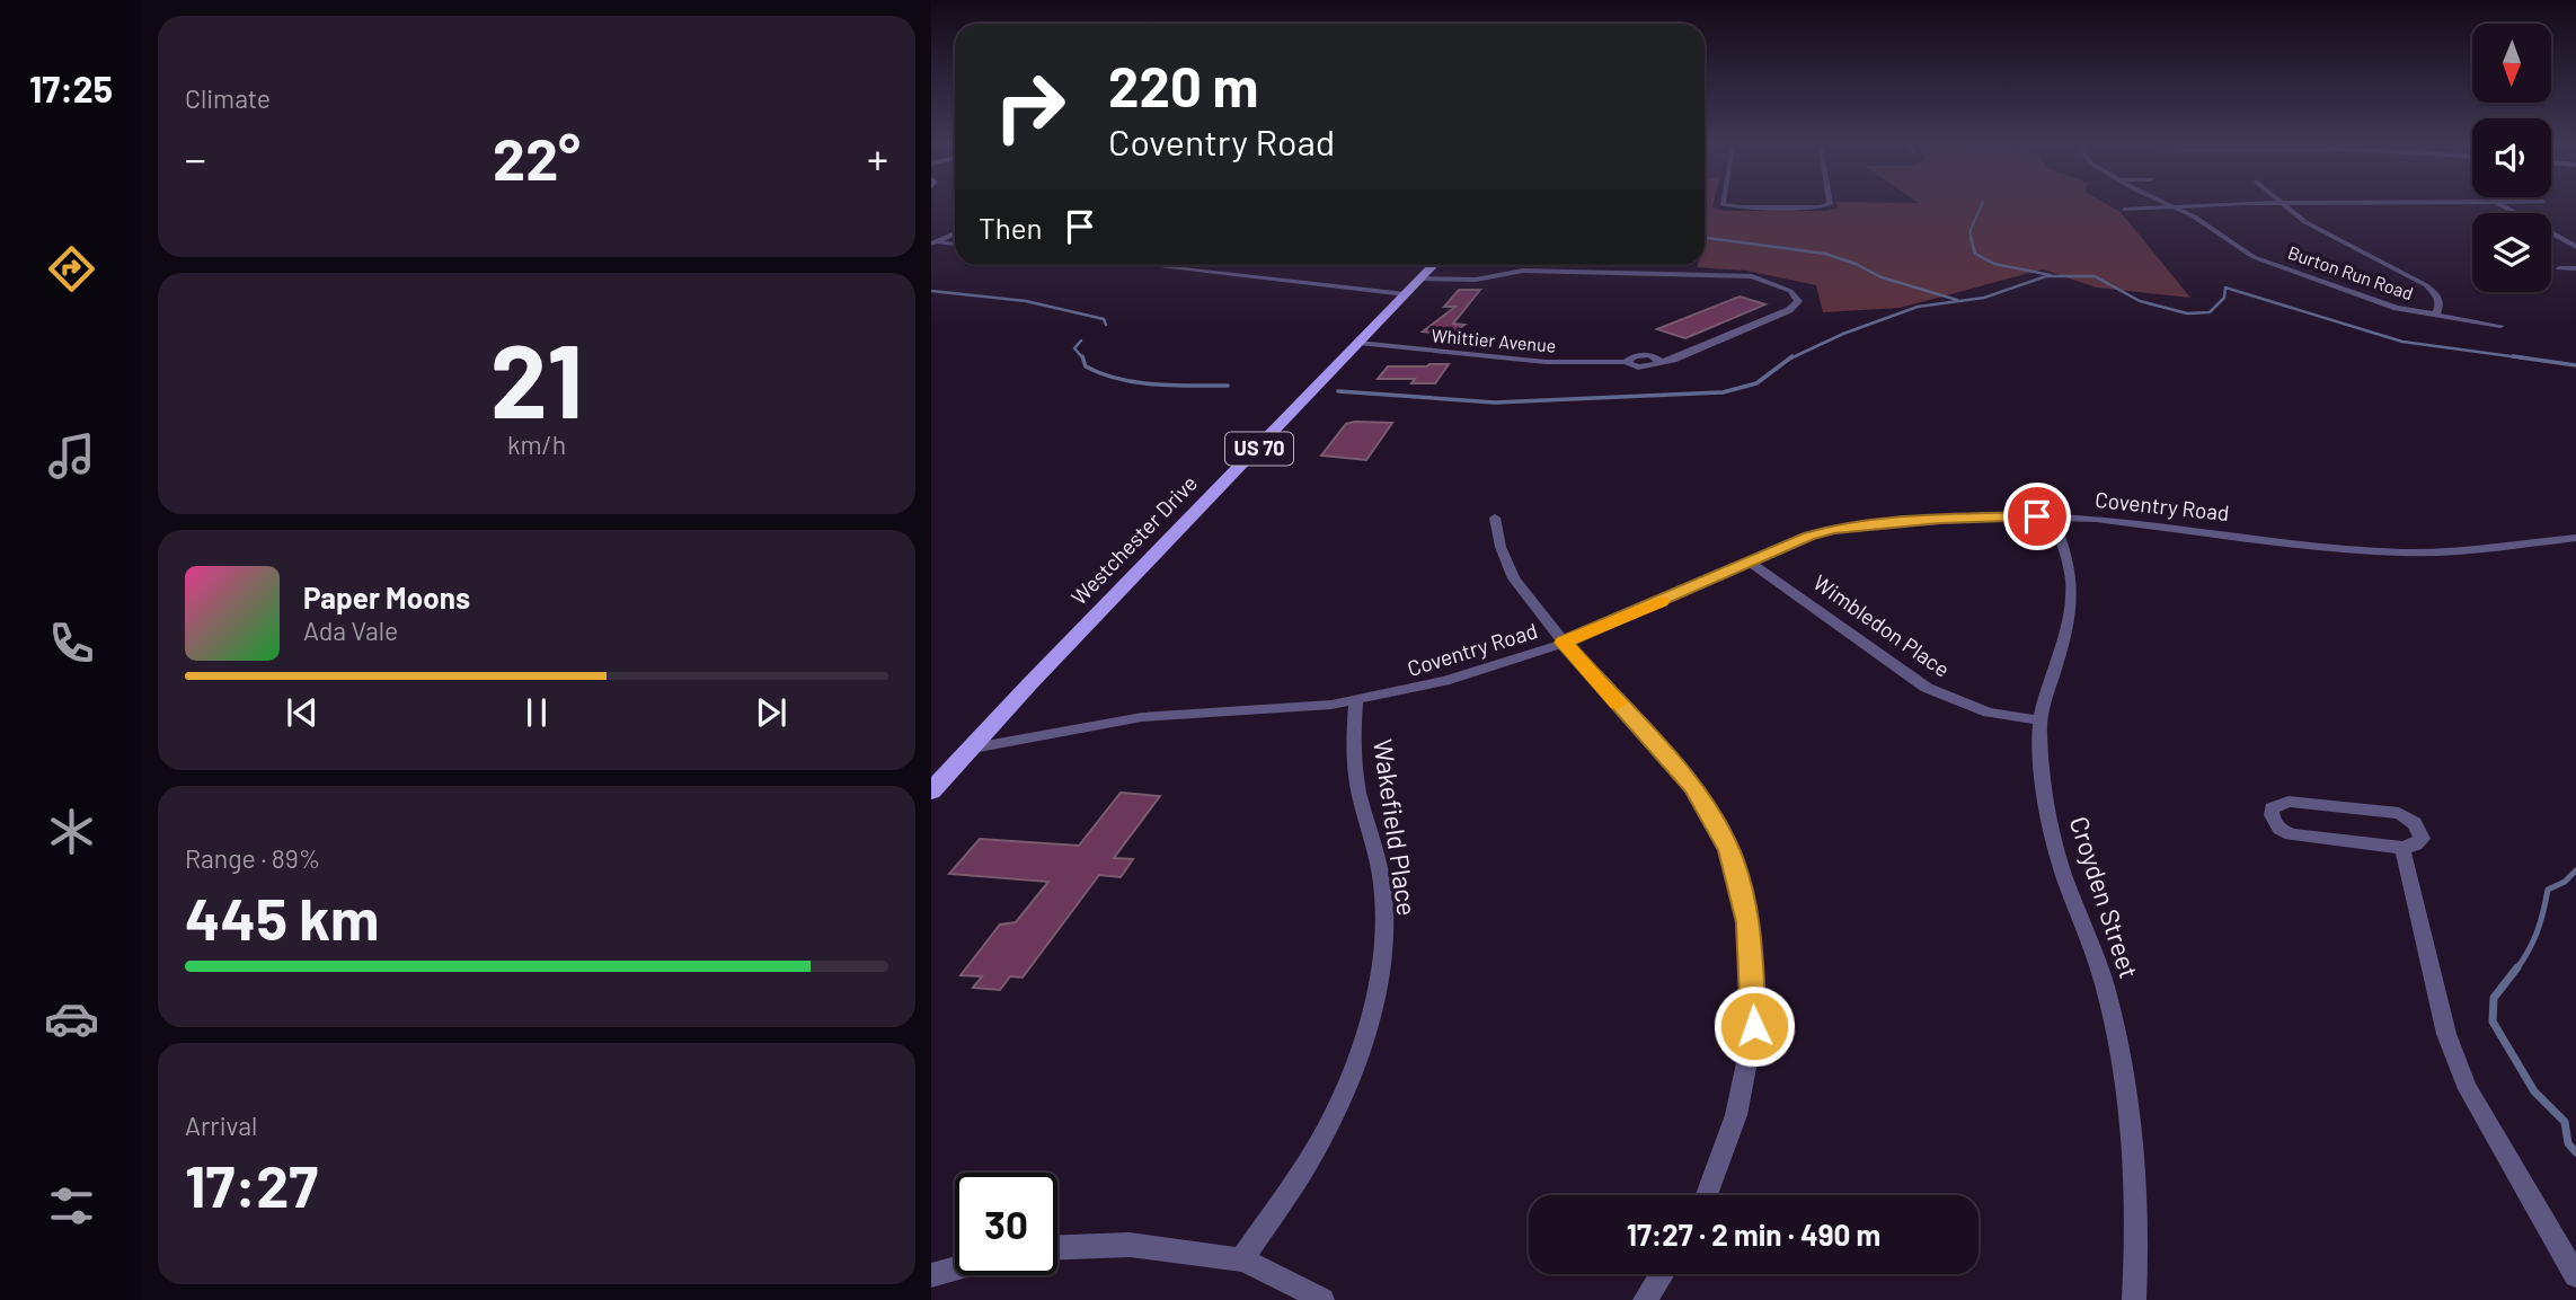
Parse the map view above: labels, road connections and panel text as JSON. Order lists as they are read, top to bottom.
{
  "streets": {
    "main road": ["US 70", "Westchester Drive"],
    "street": [
      "Burton Run Road",
      "Whittier Avenue",
      "Coventry Road",
      "Wimbledon Place",
      "Wakefield Place",
      "Croyden Street"
    ]
  },
  "crossings": [
    ["Whittier Avenue", "Westchester Drive"],
    ["Coventry Road", "Westchester Drive"],
    ["Coventry Road", "Wimbledon Place"],
    ["Coventry Road", "Wakefield Place"],
    ["Coventry Road", "Croyden Street"],
    ["Wimbledon Place", "Croyden Street"]
  ],
  "north": "bottom",
  "page": {
    "tabs": "17:25",
    "tile": [
      "Climate",
      ["21", "km/h"],
      ["Range · 89%", "445 km"],
      ["Arrival", "17:27"]
    ],
    "turn": ["220 m", "Coventry Road"],
    "heat": ["−", "22°", "+"],
    "then": "Then",
    "song": ["Paper Moons", "Ada Vale"],
    "limit": "30",
    "trip": "17:27 · 2 min · 490 m"
  }
}
